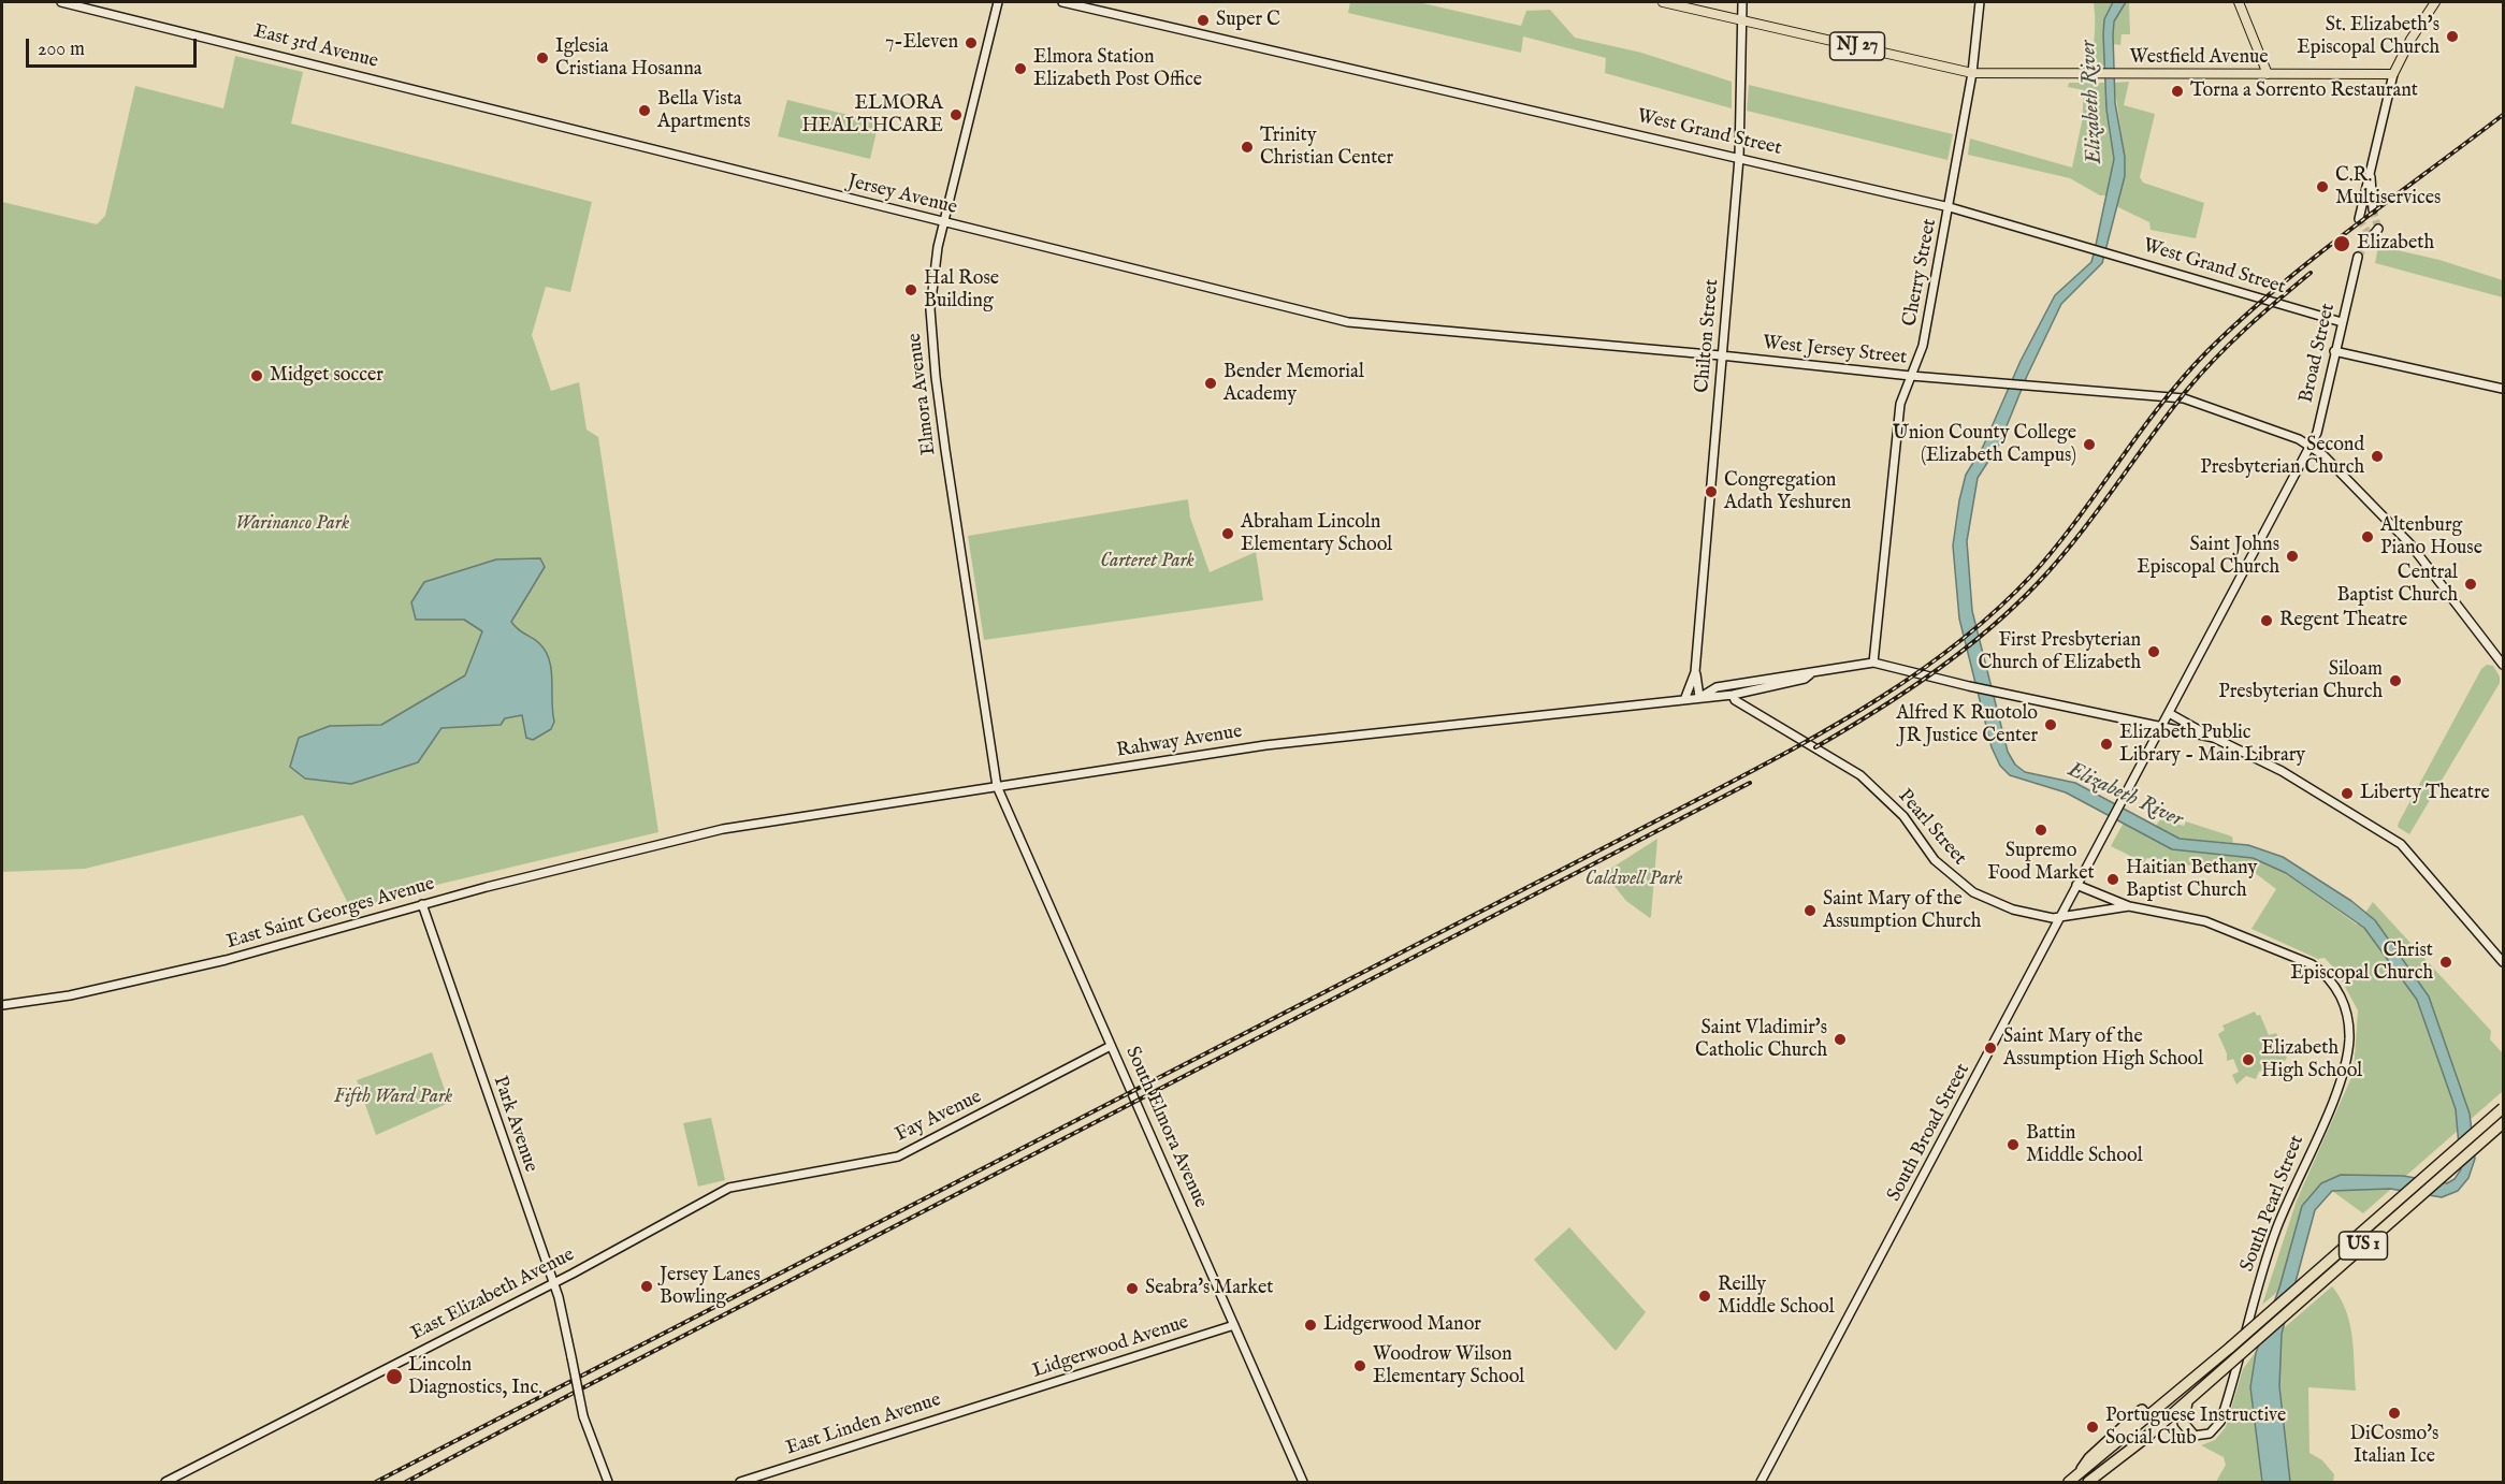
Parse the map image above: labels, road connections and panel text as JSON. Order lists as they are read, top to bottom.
{
  "streets": {
    "highway": ["US 1"],
    "main road": ["NJ 27", "Westfield Avenue"],
    "street": [
      "East 3rd Avenue",
      "West Grand Street",
      "Jersey Avenue",
      "Cherry Street",
      "Chilton Street",
      "West Jersey Street",
      "Broad Street",
      "Elmora Avenue",
      "Rahway Avenue",
      "Pearl Street",
      "East Saint Georges Avenue",
      "Fay Avenue",
      "Park Avenue",
      "South Elmora Avenue",
      "South Broad Street",
      "South Pearl Street",
      "East Elizabeth Avenue",
      "Lidgerwood Avenue",
      "East Linden Avenue"
    ]
  },
  "crossings": [
    ["East 3rd Avenue", "Jersey Avenue"],
    ["Westfield Avenue", "Cherry Street"],
    ["Westfield Avenue", "Chilton Street"],
    ["West Grand Street", "Cherry Street"],
    ["West Grand Street", "Chilton Street"],
    ["West Grand Street", "Broad Street"],
    ["Jersey Avenue", "West Jersey Street"],
    ["Jersey Avenue", "Elmora Avenue"],
    ["Cherry Street", "West Jersey Street"],
    ["Cherry Street", "Rahway Avenue"],
    ["Chilton Street", "West Jersey Street"],
    ["Chilton Street", "Rahway Avenue"],
    ["West Jersey Street", "Broad Street"],
    ["Broad Street", "Rahway Avenue"],
    ["Broad Street", "South Broad Street"],
    ["Elmora Avenue", "Rahway Avenue"],
    ["Elmora Avenue", "South Elmora Avenue"],
    ["Rahway Avenue", "Pearl Street"],
    ["Rahway Avenue", "East Saint Georges Avenue"],
    ["Rahway Avenue", "South Elmora Avenue"],
    ["Rahway Avenue", "South Broad Street"],
    ["Pearl Street", "South Broad Street"],
    ["Pearl Street", "South Pearl Street"],
    ["East Saint Georges Avenue", "Park Avenue"],
    ["Fay Avenue", "South Elmora Avenue"],
    ["Fay Avenue", "East Elizabeth Avenue"],
    ["Park Avenue", "East Elizabeth Avenue"],
    ["South Elmora Avenue", "Lidgerwood Avenue"],
    ["Lidgerwood Avenue", "East Linden Avenue"]
  ],
  "water": ["Elizabeth River"],
  "parks": [
    "Warinanco Park",
    "Carteret Park",
    "Caldwell Park",
    "Fifth Ward Park"
  ],
  "places": [
    "Super C",
    "St. Elizabeth's Episcopal Church",
    "7-Eleven",
    "Iglesia Cristiana Hosanna",
    "Elmora Station Elizabeth Post Office",
    "Torna a Sorrento Restaurant",
    "Bella Vista Apartments",
    "ELMORA HEALTHCARE",
    "Trinity Christian Center",
    "C.R. Multiservices",
    "Elizabeth",
    "Hal Rose Building",
    "Midget soccer",
    "Bender Memorial Academy",
    "Union County College (Elizabeth Campus)",
    "Second Presbyterian Church",
    "Congregation Adath Yeshuren",
    "Abraham Lincoln Elementary School",
    "Altenburg Piano House",
    "Saint Johns Episcopal Church",
    "Central Baptist Church",
    "Regent Theatre",
    "First Presbyterian Church of Elizabeth",
    "Siloam Presbyterian Church",
    "Alfred K Ruotolo JR Justice Center",
    "Elizabeth Public Library - Main Library",
    "Liberty Theatre",
    "Supremo Food Market",
    "Haitian Bethany Baptist Church",
    "Saint Mary of the Assumption Church",
    "Christ Episcopal Church",
    "Saint Vladimir's Catholic Church",
    "Saint Mary of the Assumption High School",
    "Elizabeth High School",
    "Battin Middle School",
    "Jersey Lanes Bowling",
    "Seabra's Market",
    "Reilly Middle School",
    "Lidgerwood Manor",
    "Woodrow Wilson Elementary School",
    "Lincoln Diagnostics, Inc.",
    "DiCosmo's Italian Ice",
    "Portuguese Instructive Social Club"
  ],
  "scale_bar": "200 m"
}
